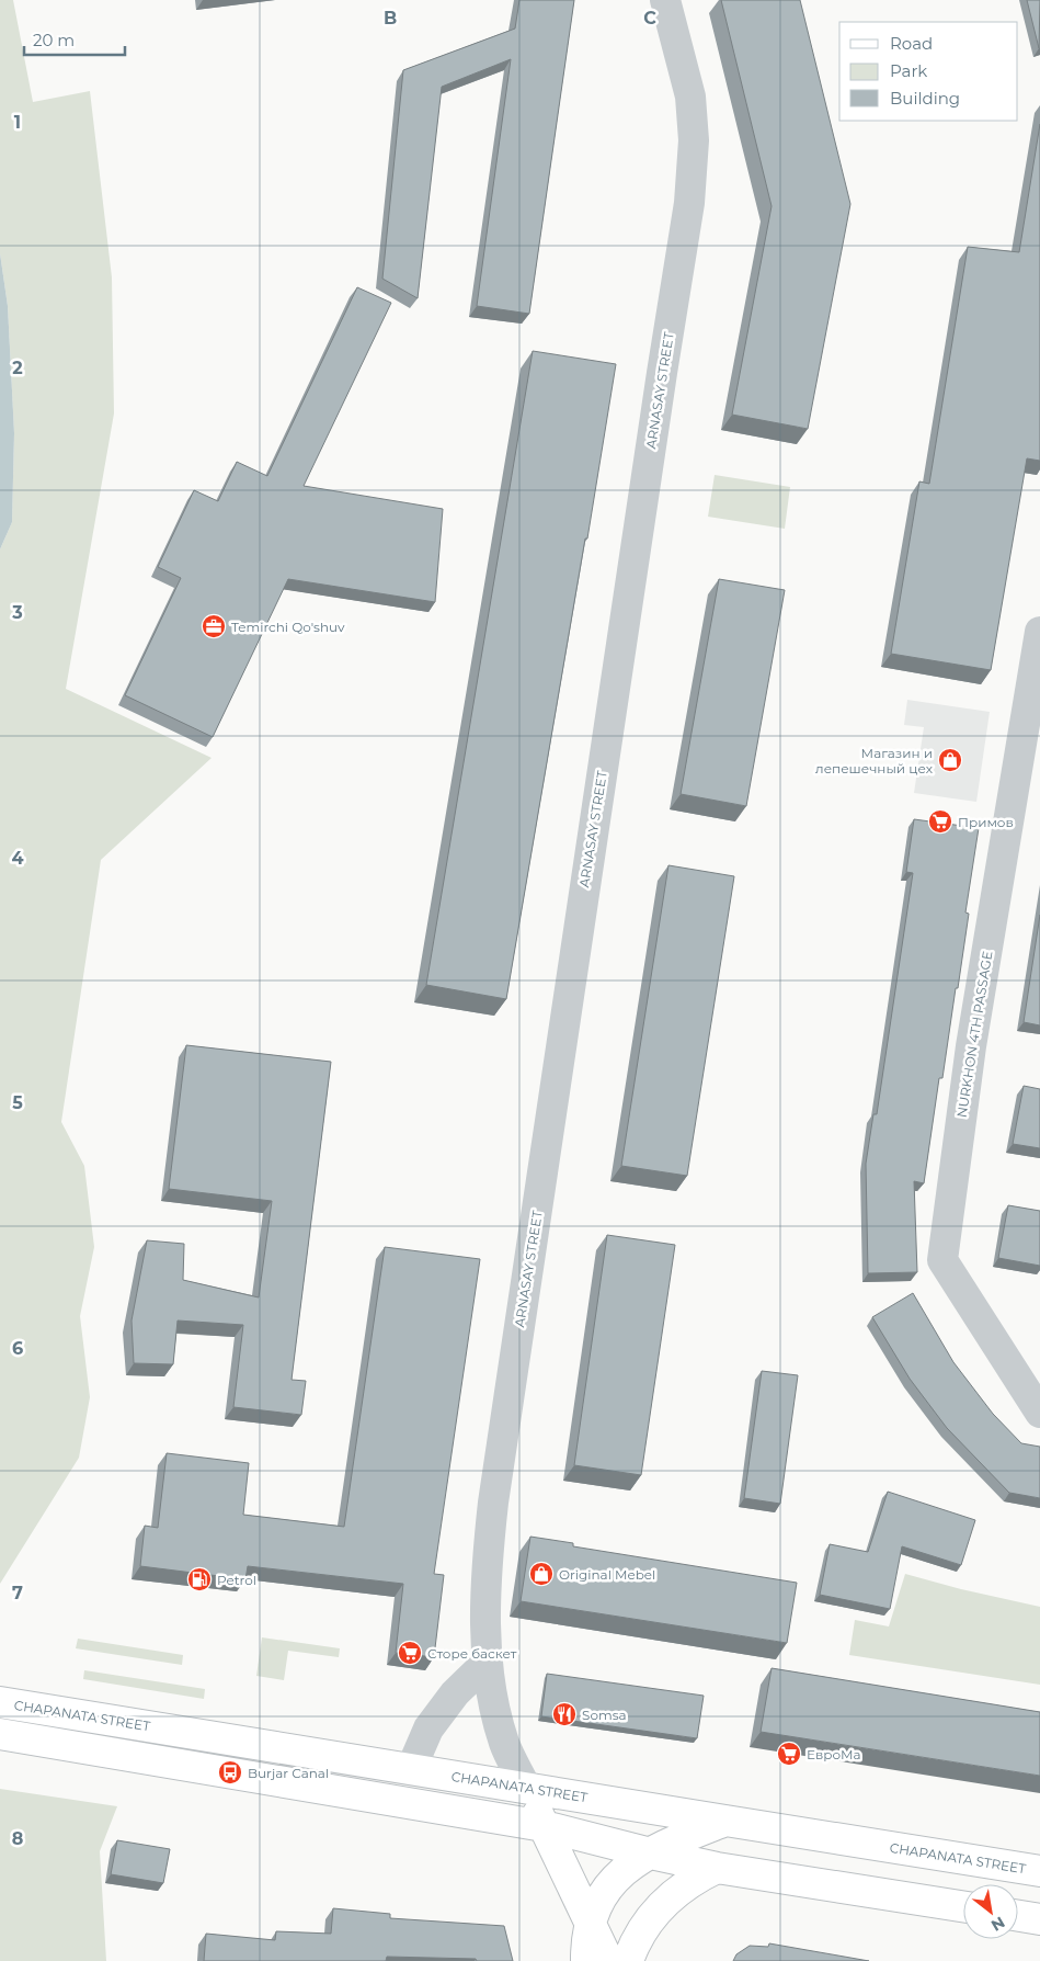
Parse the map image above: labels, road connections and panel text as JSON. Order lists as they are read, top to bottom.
{
  "streets": {
    "main road": ["ARNASAY STREET", "CHAPANATA STREET"],
    "street": ["NURKHON 4TH PASSAGE"]
  },
  "crossings": [
    ["ARNASAY STREET", "CHAPANATA STREET"]
  ],
  "places": {
    "office": ["Temirchi Qo'shuv"],
    "shop": ["Магазин и лепешечный цех", "Original Mebel"],
    "supermarket": ["Примов", "Сторе баскет", "ЕвроМа"],
    "fuel station": ["Petrol"],
    "restaurant": ["Somsa"],
    "bus stop": ["Burjar Canal"]
  },
  "legend": ["Road", "Park", "Building"],
  "scale_bar": "20 m",
  "north": "bottom right",
  "grid": {
    "columns": ["B", "C"],
    "rows": [
      "1",
      "2",
      "3",
      "4",
      "5",
      "6",
      "7",
      "8"
    ]
  }
}
